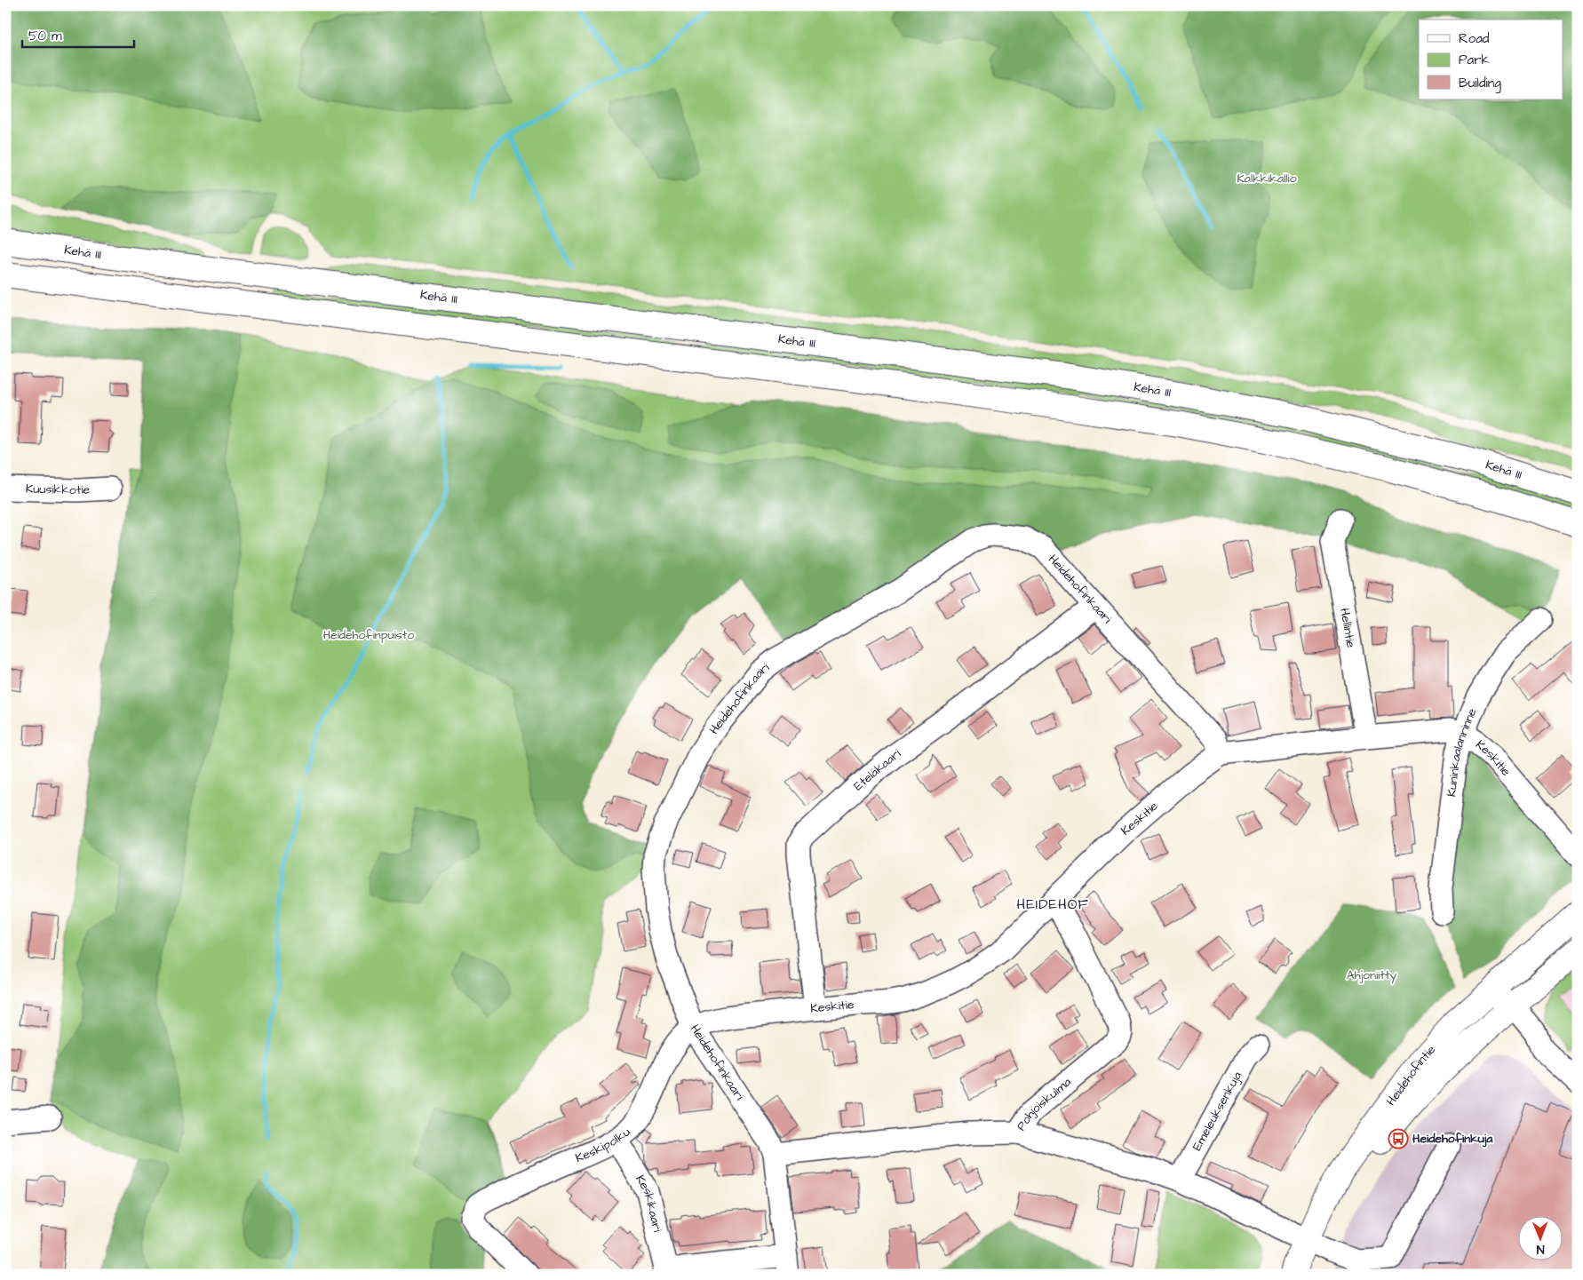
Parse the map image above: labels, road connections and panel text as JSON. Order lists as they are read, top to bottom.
{
  "streets": {
    "main road": ["Kehä III", "Heidehofintie"],
    "street": [
      "Kuusikkotie",
      "Heidehofinkaari",
      "Hellintie",
      "Kuninkaalanrinne",
      "Keskitie",
      "Eteläkaari",
      "Pohjoiskulma",
      "Emeleuksenkuja",
      "Keskipolku",
      "Keskikaari"
    ]
  },
  "crossings": [
    ["Heidehofinkaari", "Keskitie"],
    ["Heidehofinkaari", "Eteläkaari"],
    ["Heidehofinkaari", "Pohjoiskulma"],
    ["Heidehofinkaari", "Keskipolku"],
    ["Hellintie", "Keskitie"],
    ["Kuninkaalanrinne", "Keskitie"],
    ["Keskitie", "Eteläkaari"],
    ["Keskitie", "Pohjoiskulma"],
    ["Keskitie", "Keskipolku"],
    ["Keskipolku", "Keskikaari"]
  ],
  "districts": ["HEIDEHOF"],
  "parks": ["Kalkkikallio", "Heidehofinpuisto", "Ahjoniitty"],
  "places": {
    "bus stop": ["Heidehofinkuja"]
  },
  "legend": ["Road", "Park", "Building"],
  "scale_bar": "50 m",
  "north": "bottom"
}
